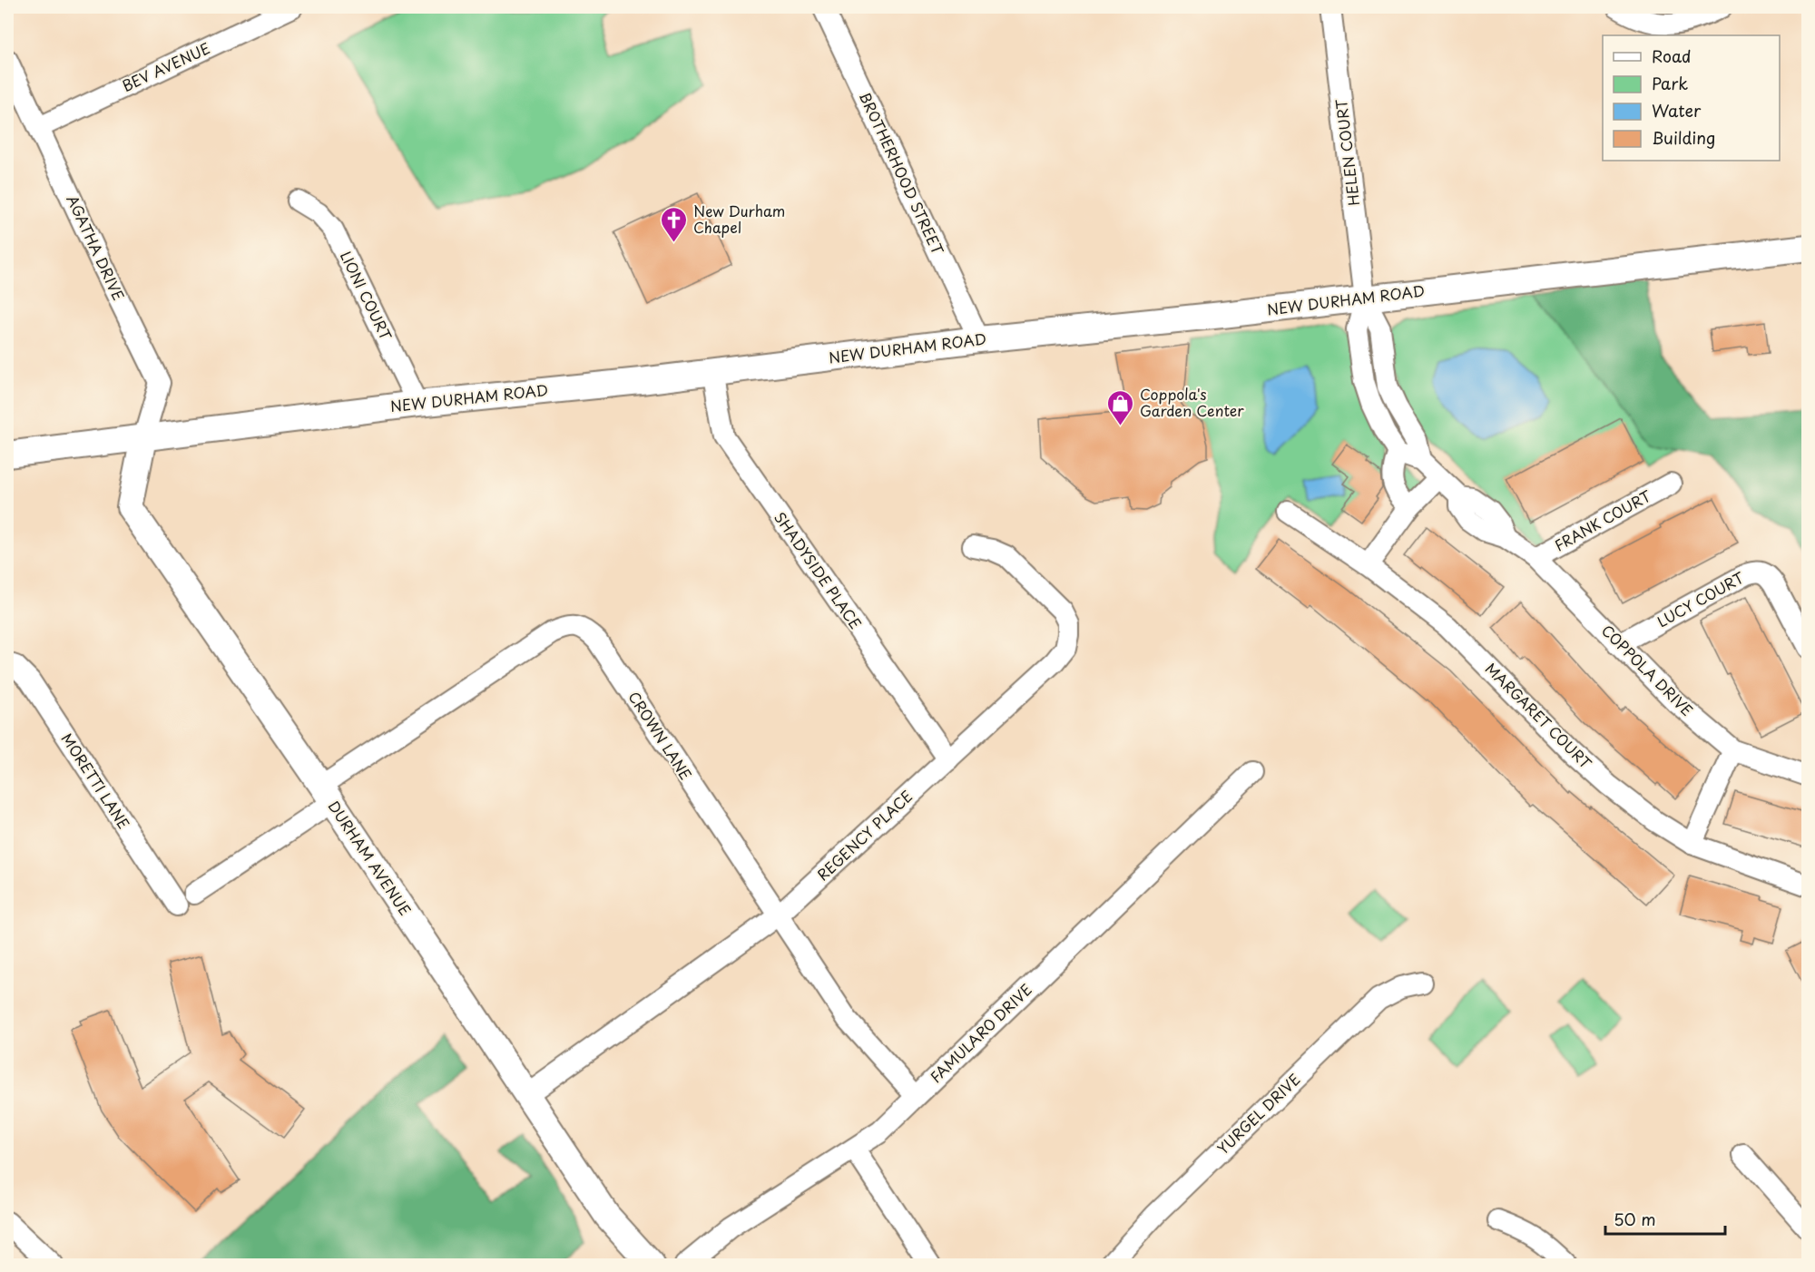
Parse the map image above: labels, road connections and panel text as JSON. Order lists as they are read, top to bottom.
{
  "streets": {
    "main road": ["NEW DURHAM ROAD", "DURHAM AVENUE"],
    "street": [
      "BEV AVENUE",
      "HELEN COURT",
      "BROTHERHOOD STREET",
      "AGATHA DRIVE",
      "LIONI COURT",
      "FRANK COURT",
      "SHADYSIDE PLACE",
      "LUCY COURT",
      "COPPOLA DRIVE",
      "MARGARET COURT",
      "CROWN LANE",
      "MORETTI LANE",
      "REGENCY PLACE",
      "FAMULARO DRIVE",
      "YURGEL DRIVE"
    ]
  },
  "crossings": [
    ["BEV AVENUE", "AGATHA DRIVE"],
    ["HELEN COURT", "NEW DURHAM ROAD"],
    ["HELEN COURT", "COPPOLA DRIVE"],
    ["BROTHERHOOD STREET", "NEW DURHAM ROAD"],
    ["AGATHA DRIVE", "NEW DURHAM ROAD"],
    ["AGATHA DRIVE", "DURHAM AVENUE"],
    ["LIONI COURT", "NEW DURHAM ROAD"],
    ["NEW DURHAM ROAD", "SHADYSIDE PLACE"],
    ["NEW DURHAM ROAD", "COPPOLA DRIVE"],
    ["NEW DURHAM ROAD", "DURHAM AVENUE"],
    ["FRANK COURT", "COPPOLA DRIVE"],
    ["SHADYSIDE PLACE", "REGENCY PLACE"],
    ["LUCY COURT", "COPPOLA DRIVE"],
    ["CROWN LANE", "REGENCY PLACE"],
    ["CROWN LANE", "DURHAM AVENUE"],
    ["CROWN LANE", "FAMULARO DRIVE"],
    ["REGENCY PLACE", "DURHAM AVENUE"]
  ],
  "places": {
    "church": ["New Durham Chapel"],
    "shop": ["Coppola's Garden Center"]
  },
  "legend": [
    "Road",
    "Park",
    "Water",
    "Building"
  ],
  "scale_bar": "50 m"
}
